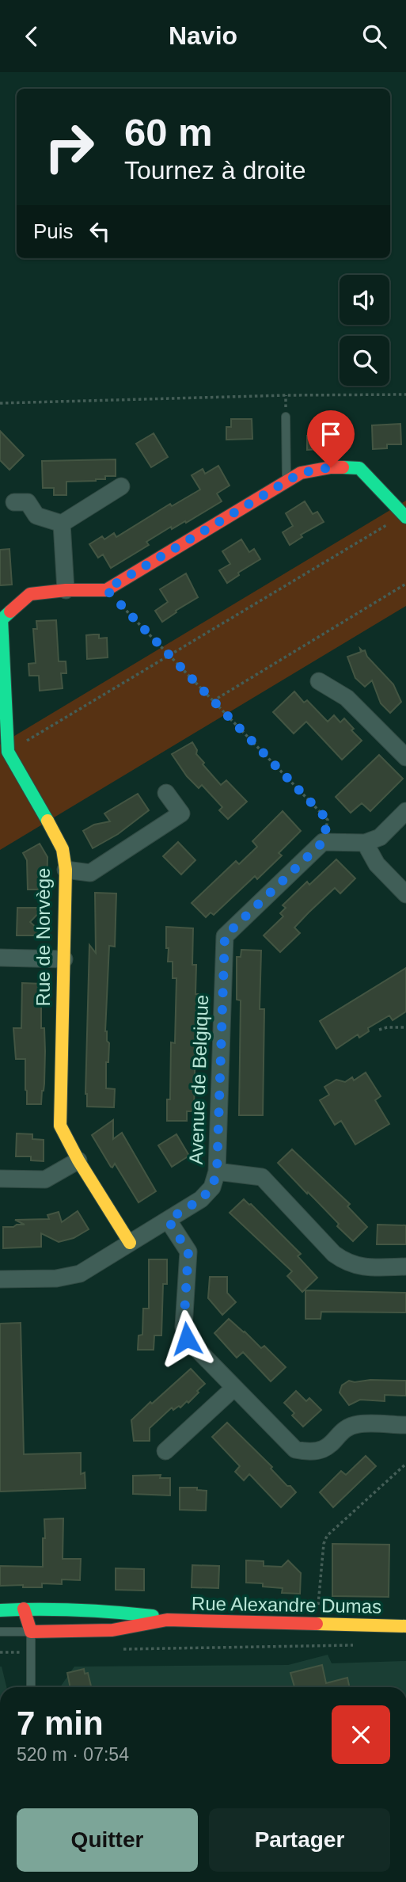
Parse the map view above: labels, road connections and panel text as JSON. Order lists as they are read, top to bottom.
{
  "streets": {
    "street": ["Rue de Norvège", "Avenue de Belgique", "Rue Alexandre Dumas"]
  },
  "crossings": [
    ["Rue de Norvège", "Avenue de Belgique"]
  ],
  "page": {
    "header": "Navio",
    "turn": ["60 m", "Tournez à droite"],
    "then": "Puis",
    "heading": ["7 min", "520 m · 07:54"],
    "buttons": ["Quitter", "Partager"]
  }
}
